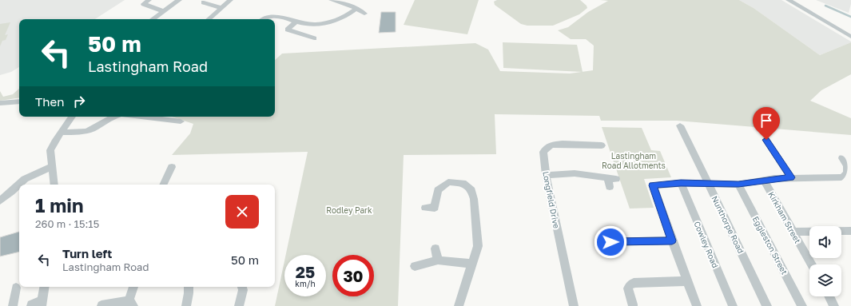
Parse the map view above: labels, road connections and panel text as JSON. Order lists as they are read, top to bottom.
{
  "streets": {
    "street": [
      "Longfield Drive",
      "Kirkham Street",
      "Nunthorpe Road",
      "Cowley Road",
      "Eggleston Street"
    ]
  },
  "parks": ["Lastingham Road Allotments", "Rodley Park"],
  "page": {
    "turn": ["50 m", "Lastingham Road"],
    "then": "Then",
    "heading": ["1 min", "260 m · 15:15"],
    "list": [
      {
        "name": "Turn left",
        "note": "Lastingham Road",
        "value": "50 m"
      }
    ],
    "speed": "25 km/h",
    "limit": "30"
  }
}
